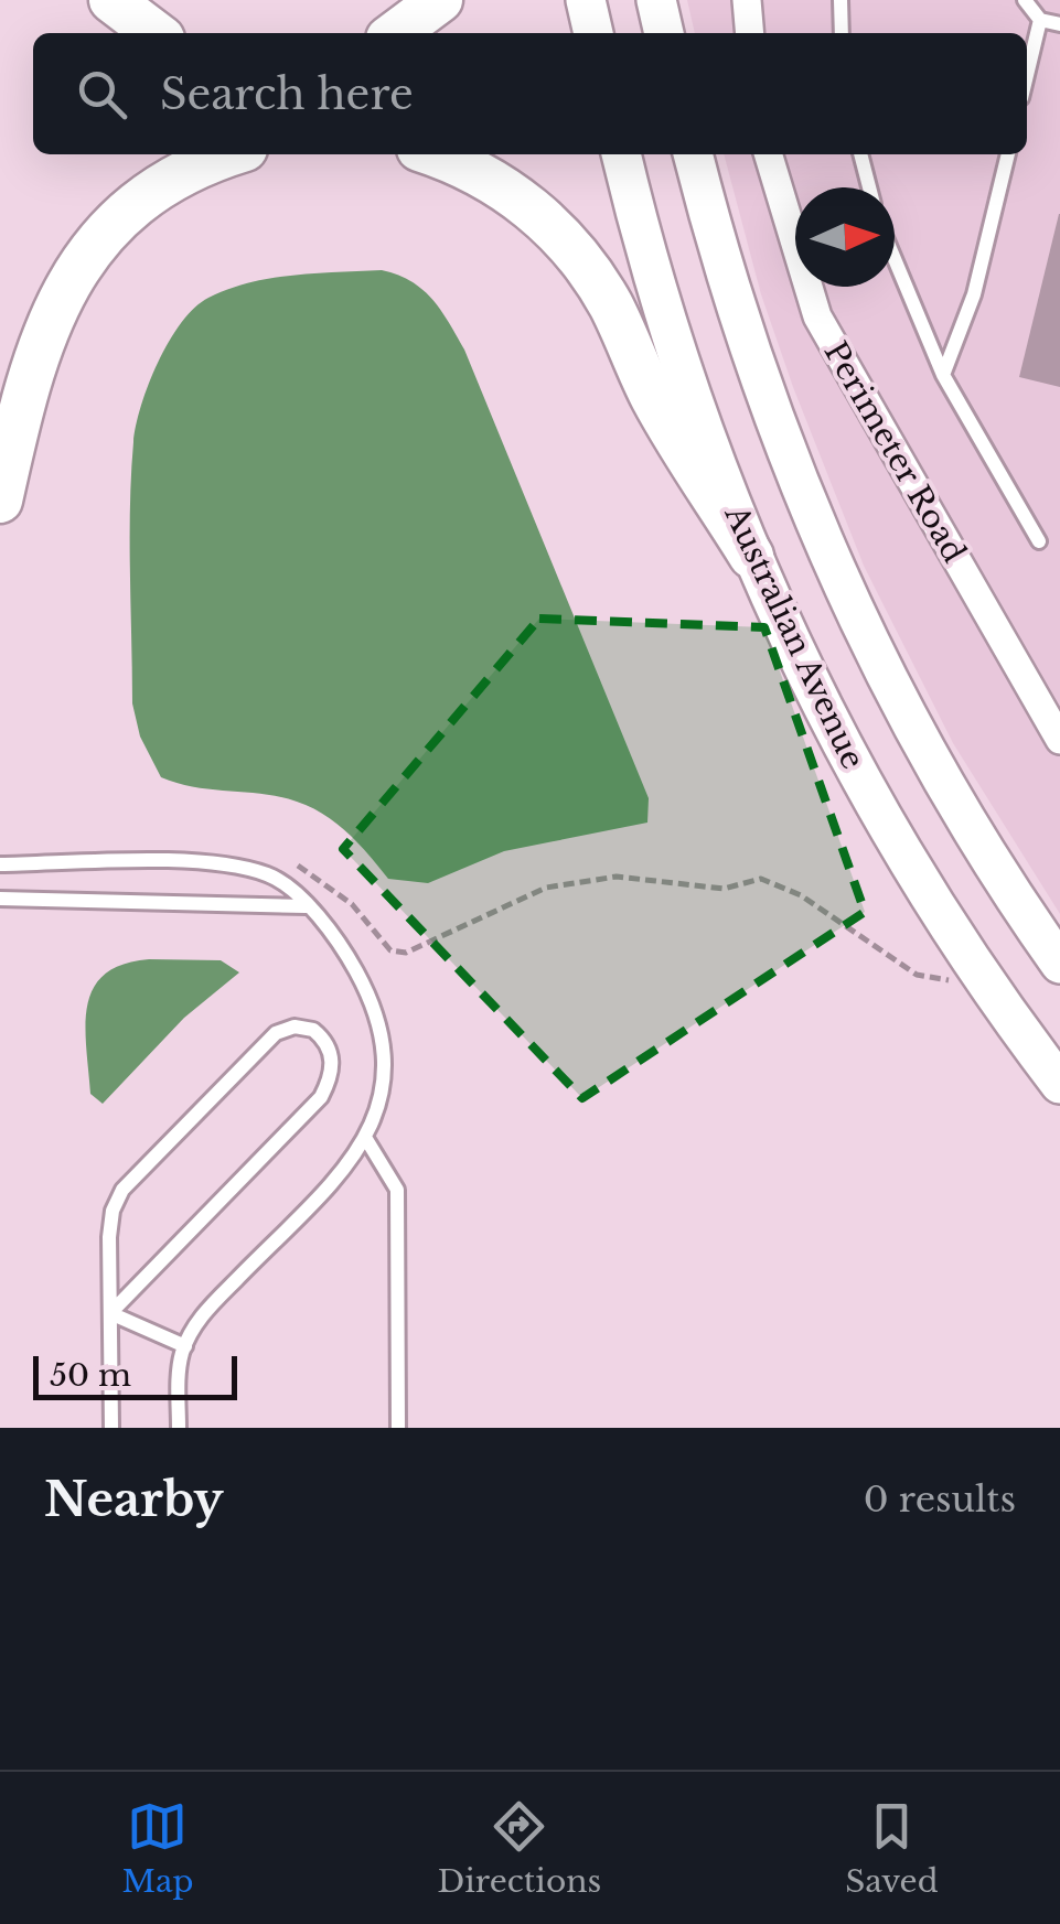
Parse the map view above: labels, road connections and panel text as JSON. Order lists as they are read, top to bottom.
{
  "streets": {
    "main road": ["Australian Avenue"],
    "street": ["Perimeter Road"]
  },
  "scale_bar": "50 m",
  "north": "right",
  "page": {
    "search": "Search here",
    "scale": "50 m",
    "heading": ["Nearby", "0 results"],
    "nav": ["Map", "Directions", "Saved"]
  }
}
